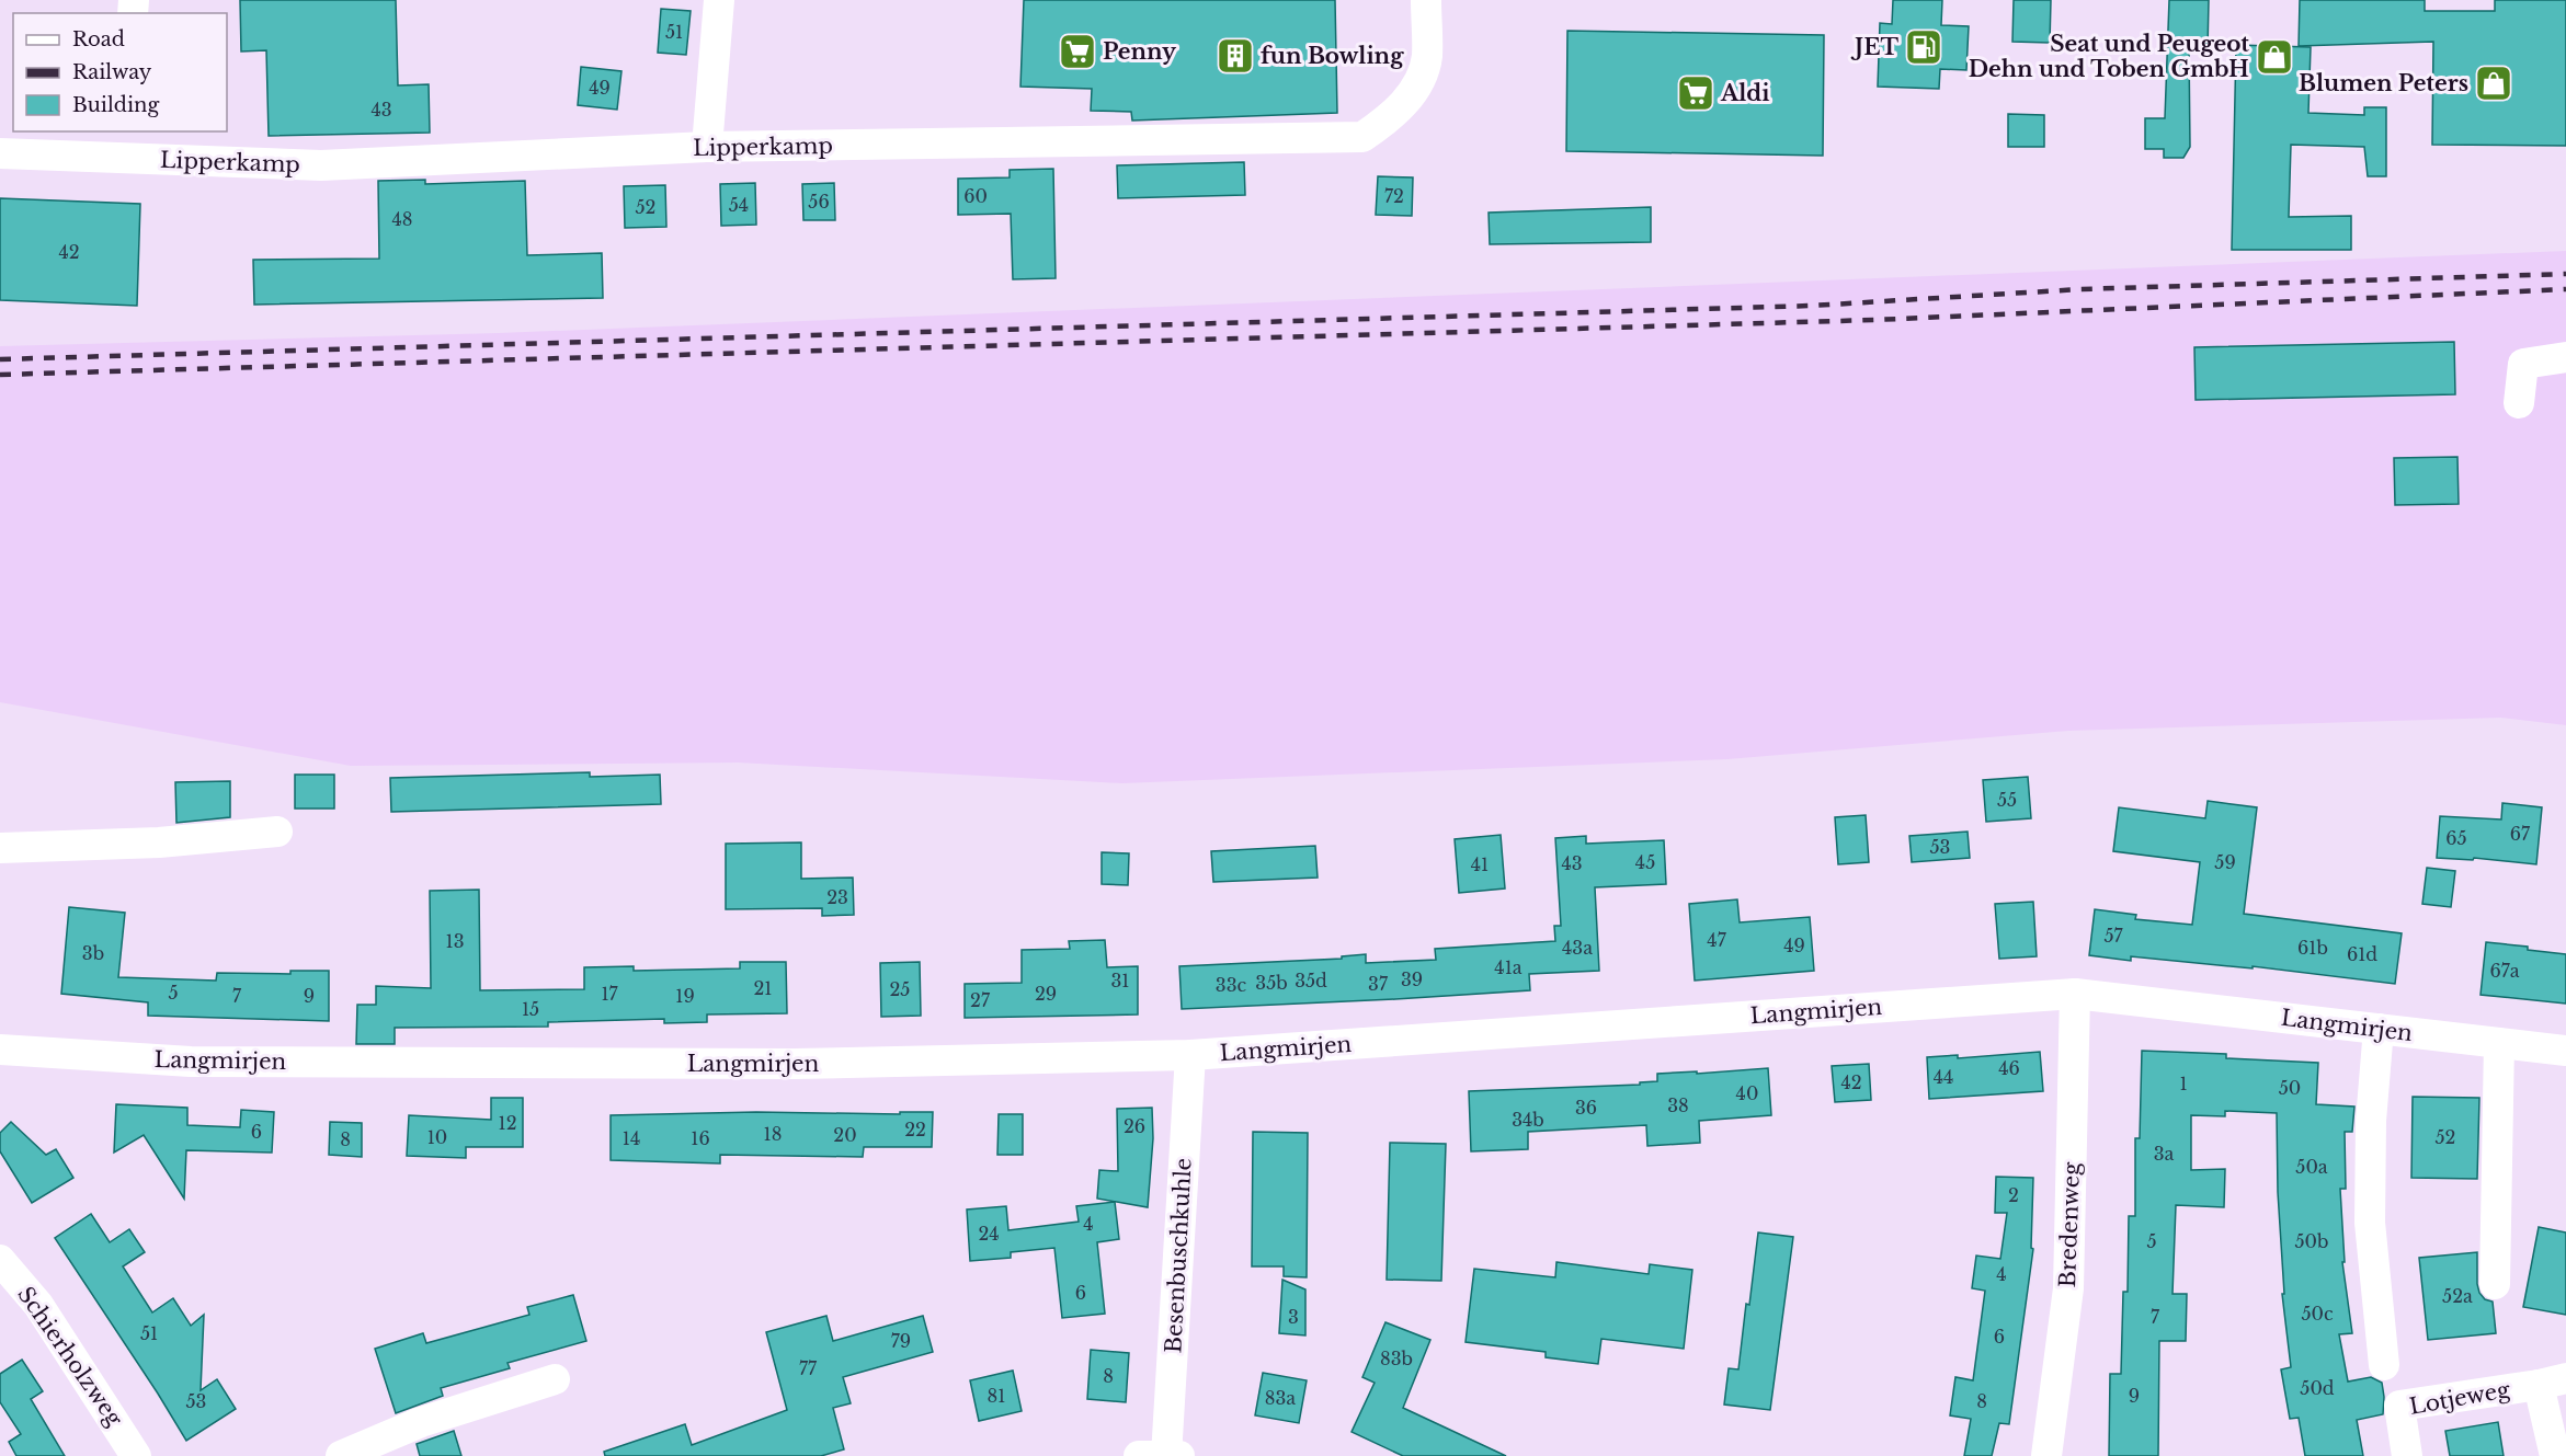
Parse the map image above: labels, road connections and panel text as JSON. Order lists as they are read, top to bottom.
{
  "streets": {
    "street": [
      "Lipperkamp",
      "Langmirjen",
      "Bredenweg",
      "Besenbuschkuhle",
      "Schierholzweg",
      "Lotjeweg"
    ]
  },
  "crossings": [
    ["Langmirjen", "Bredenweg"],
    ["Langmirjen", "Besenbuschkuhle"]
  ],
  "places": {
    "fuel station": ["JET"],
    "supermarket": ["Penny", "Aldi"],
    "building": ["fun Bowling"],
    "shop": ["Seat und Peugeot Dehn und Toben GmbH", "Blumen Peters"]
  },
  "house_numbers": [
    "51",
    "49",
    "43",
    "60",
    "72",
    "56",
    "54",
    "52",
    "48",
    "42",
    "55",
    "67",
    "65",
    "53",
    "45",
    "59",
    "43",
    "41",
    "23",
    "57",
    "47",
    "13",
    "49",
    "43a",
    "61b",
    "3b",
    "61d",
    "41a",
    "67a",
    "39",
    "31",
    "35d",
    "35b",
    "37",
    "33c",
    "21",
    "25",
    "5",
    "17",
    "29",
    "7",
    "9",
    "19",
    "27",
    "15",
    "46",
    "44",
    "42",
    "1",
    "50",
    "40",
    "38",
    "36",
    "34b",
    "12",
    "26",
    "22",
    "6",
    "18",
    "20",
    "10",
    "52",
    "14",
    "16",
    "8",
    "3a",
    "50a",
    "2",
    "4",
    "24",
    "5",
    "50b",
    "4",
    "6",
    "52a",
    "50c",
    "3",
    "7",
    "51",
    "6",
    "79",
    "83b",
    "77",
    "8",
    "50d",
    "81",
    "9",
    "83a",
    "53",
    "8"
  ],
  "legend": ["Road", "Railway", "Building"]
}
